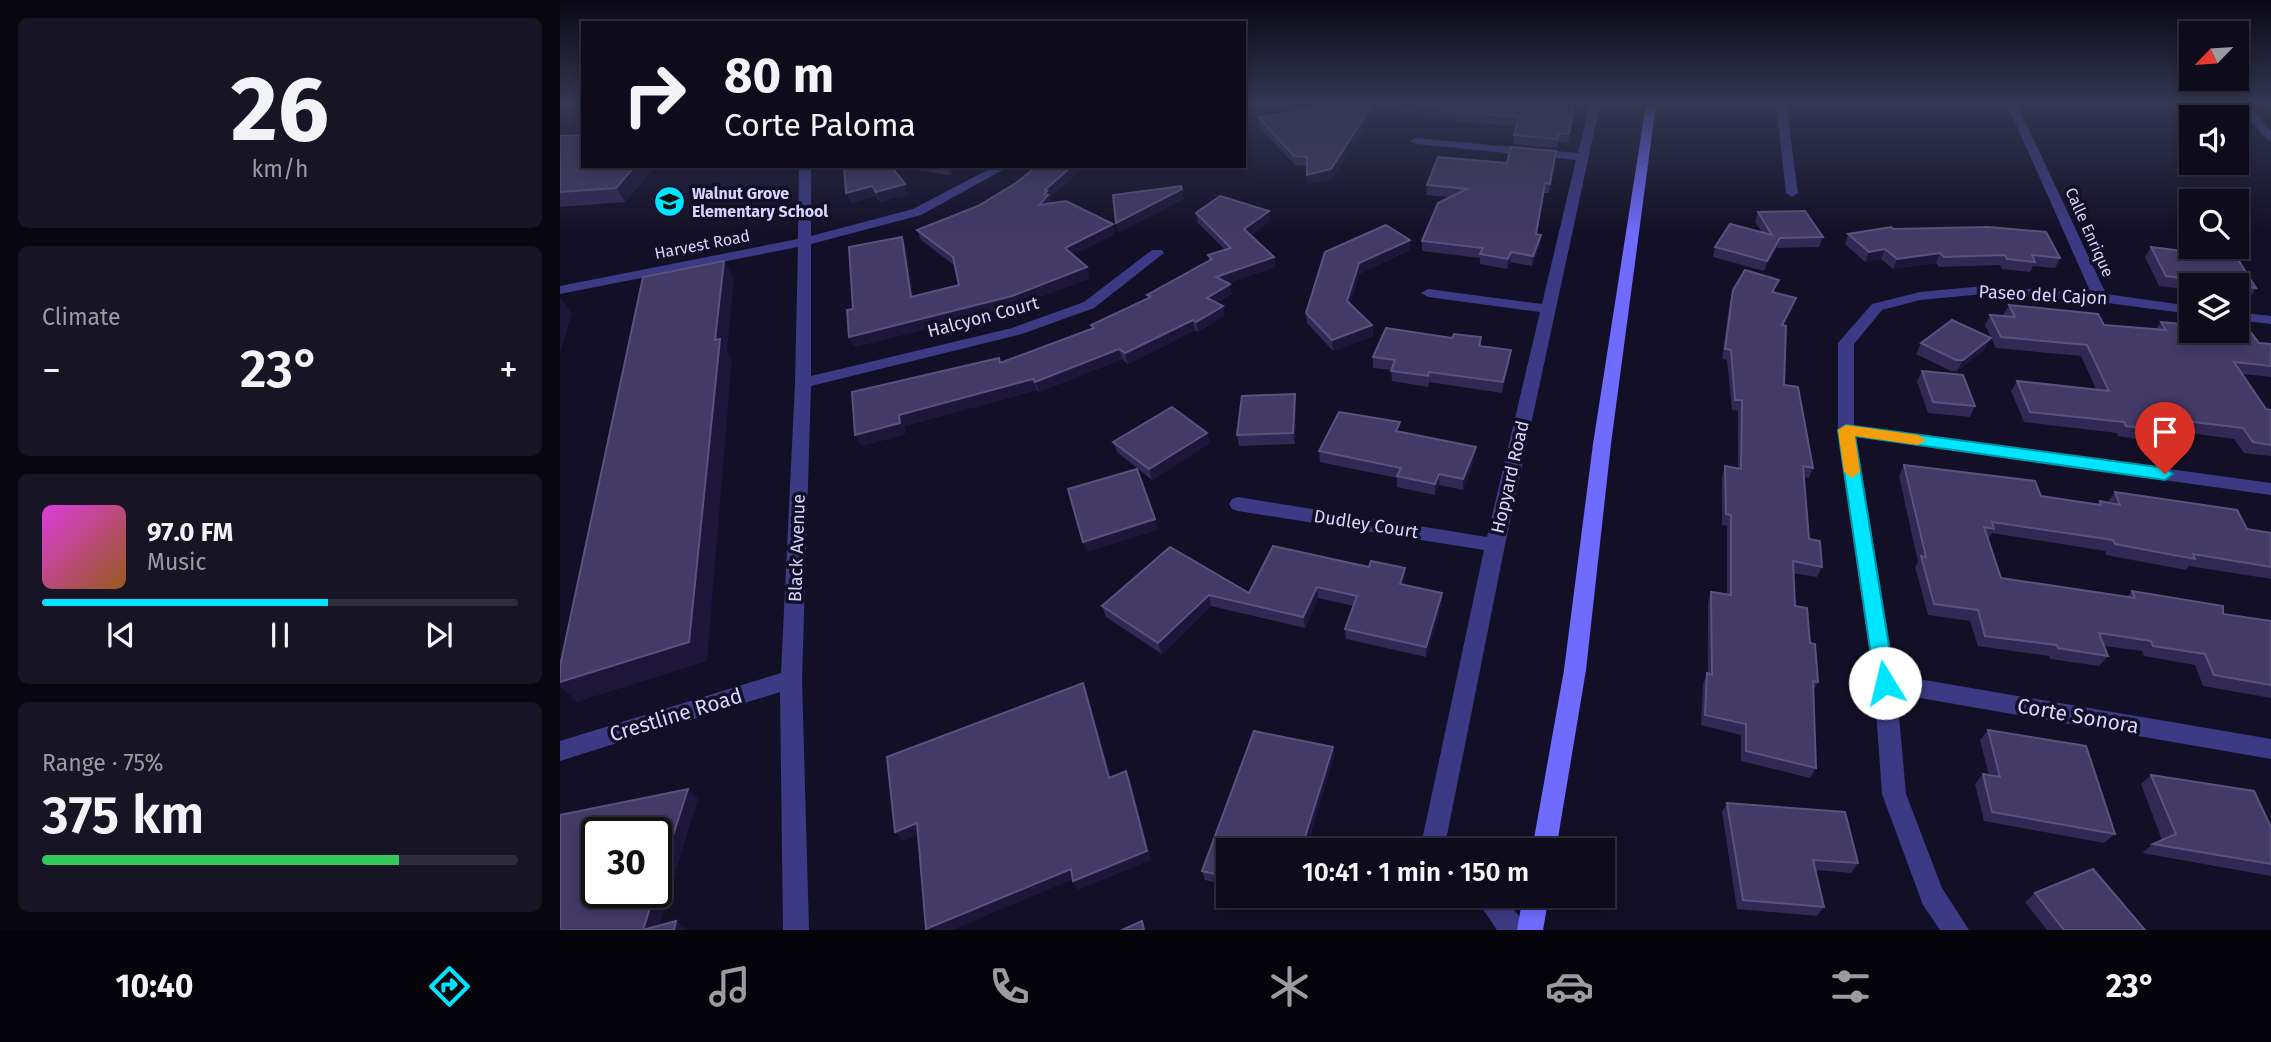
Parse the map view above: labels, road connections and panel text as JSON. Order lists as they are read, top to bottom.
{
  "streets": {
    "street": [
      "Calle Enrique",
      "Harvest Road",
      "Paseo del Cajon",
      "Halcyon Court",
      "Hopyard Road",
      "Dudley Court",
      "Black Avenue",
      "Crestline Road",
      "Corte Sonora"
    ]
  },
  "crossings": [
    ["Calle Enrique", "Paseo del Cajon"],
    ["Harvest Road", "Black Avenue"],
    ["Paseo del Cajon", "Corte Sonora"],
    ["Halcyon Court", "Black Avenue"],
    ["Hopyard Road", "Dudley Court"],
    ["Black Avenue", "Crestline Road"]
  ],
  "places": {
    "school or university": ["Walnut Grove Elementary School"]
  },
  "north": "bottom left",
  "page": {
    "tile": [
      ["26", "km/h"],
      "Climate",
      ["Range · 75%", "375 km"]
    ],
    "turn": ["80 m", "Corte Paloma"],
    "heat": ["−", "23°", "+"],
    "song": ["97.0 FM", "Music"],
    "limit": "30",
    "trip": "10:41 · 1 min · 150 m",
    "tabs": ["10:40", "23°"]
  }
}
